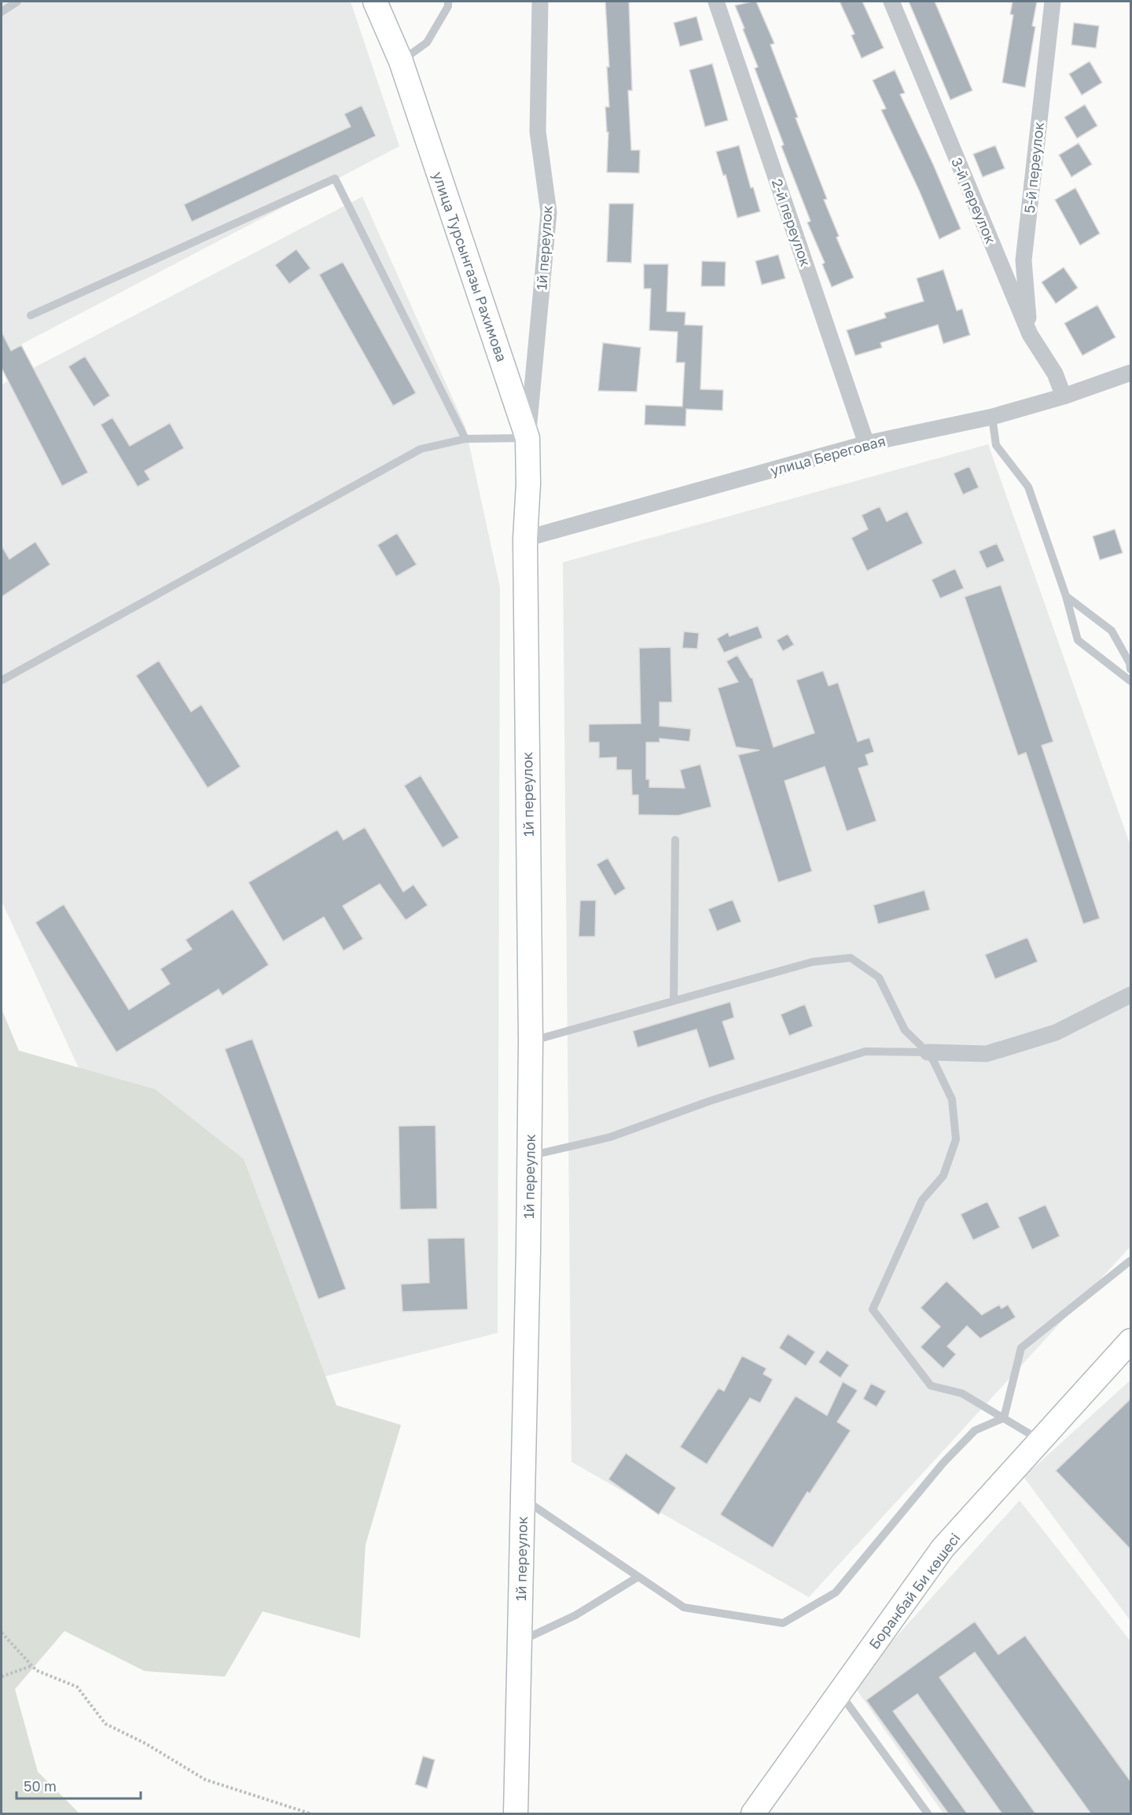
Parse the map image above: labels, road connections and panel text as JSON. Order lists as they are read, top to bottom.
{
  "streets": {
    "street": [
      "5-й переулок",
      "3-й переулок",
      "2-й переулок",
      "1й переулок",
      "улица Турсынгазы Рахимова",
      "улица Береговая",
      "Боранбай Би көшесі"
    ]
  },
  "crossings": [
    ["5-й переулок", "3-й переулок"],
    ["3-й переулок", "улица Береговая"],
    ["2-й переулок", "улица Береговая"],
    ["1й переулок", "улица Турсынгазы Рахимова"],
    ["1й переулок", "улица Береговая"],
    ["улица Турсынгазы Рахимова", "улица Береговая"]
  ],
  "scale_bar": "50 m"
}
